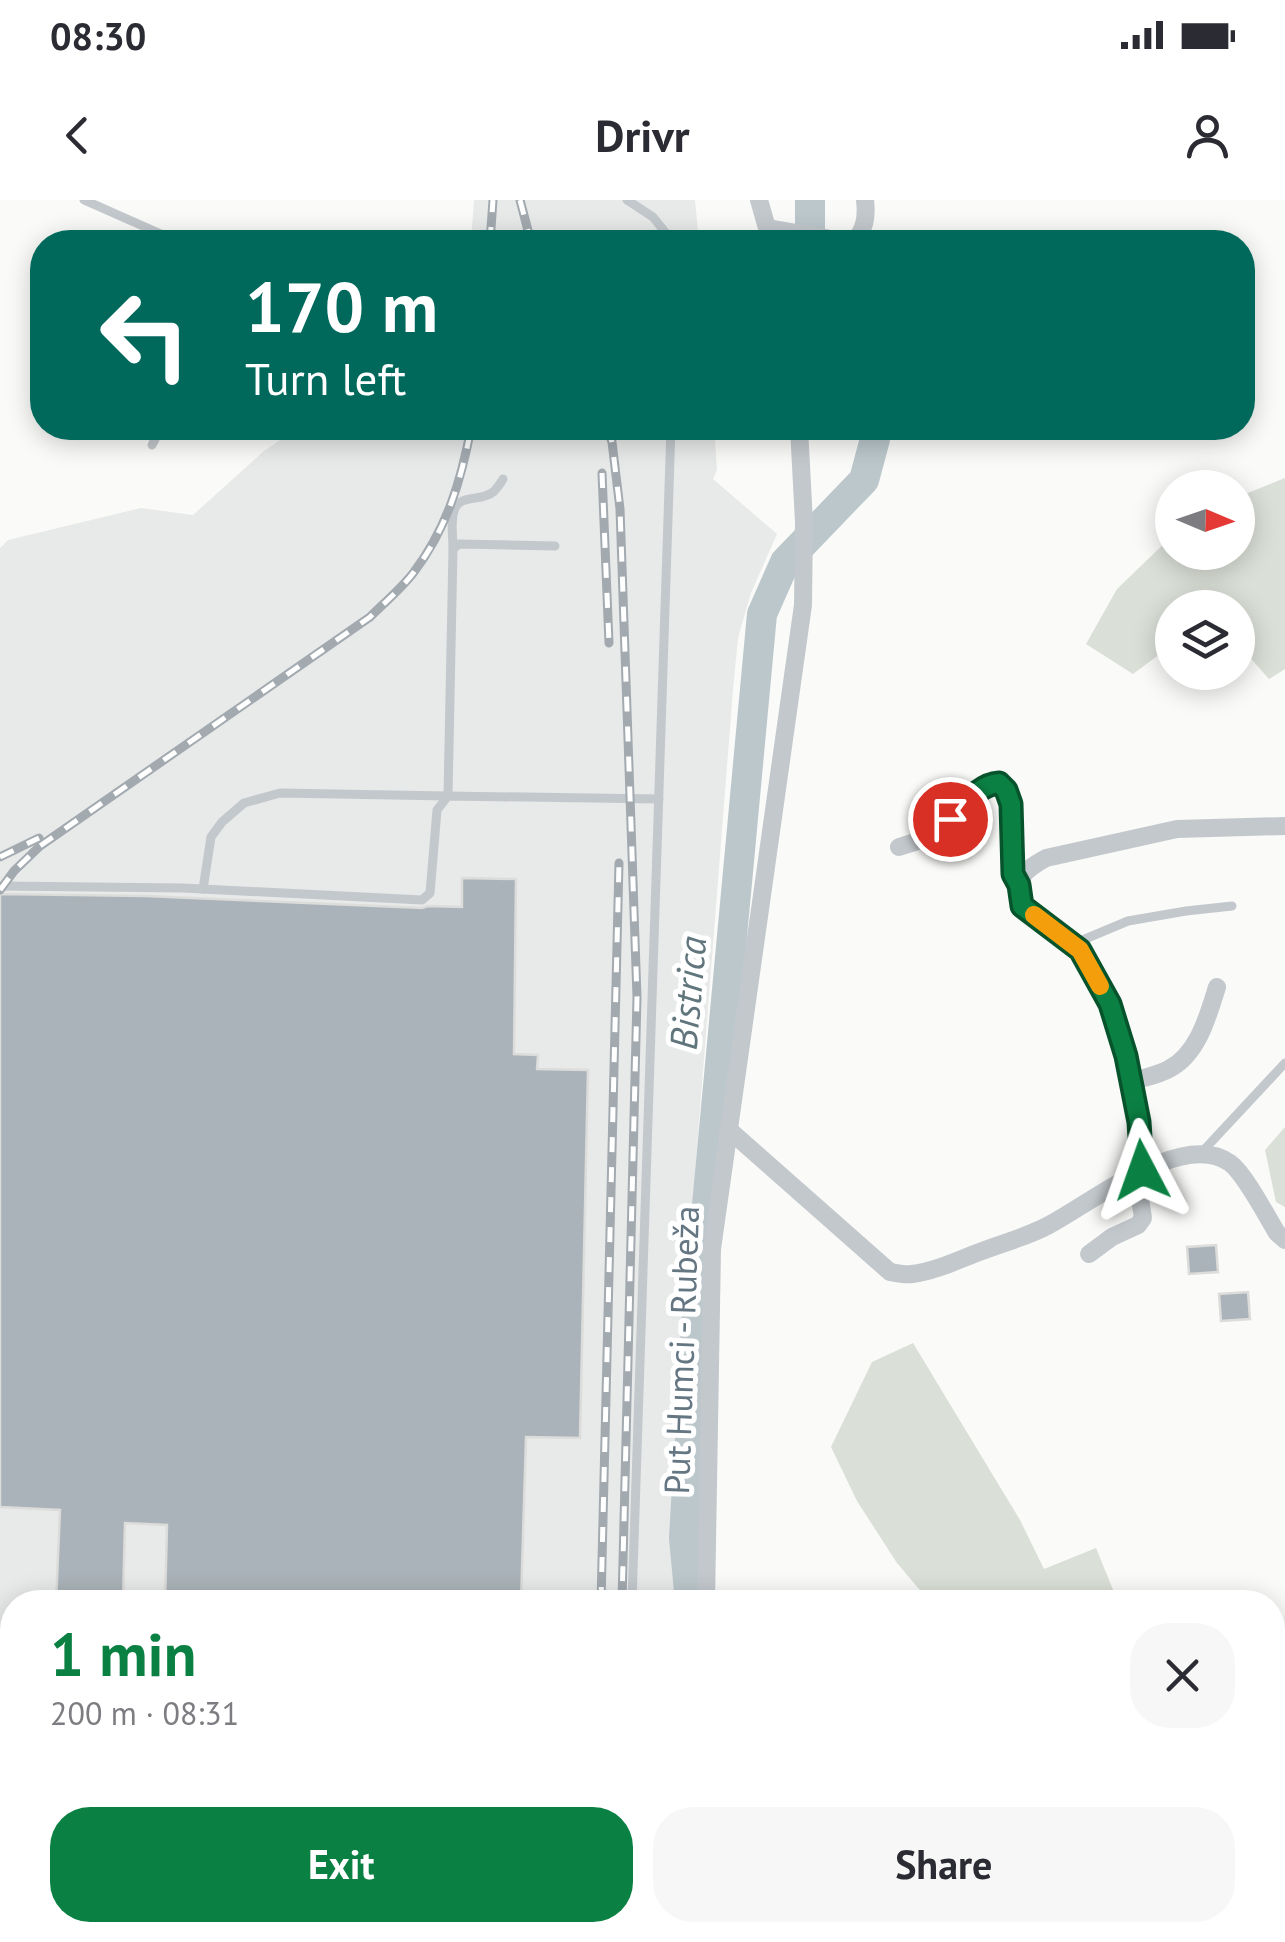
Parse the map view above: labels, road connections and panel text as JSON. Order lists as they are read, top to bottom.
{
  "streets": {
    "street": ["Put Humci - Rubeža"]
  },
  "water": ["Bistrica"],
  "north": "right",
  "page": {
    "status": "08:30",
    "header": "Drivr",
    "turn": ["170 m", "Turn left"],
    "heading": ["1 min", "200 m · 08:31"],
    "buttons": ["Exit", "Share"]
  }
}
